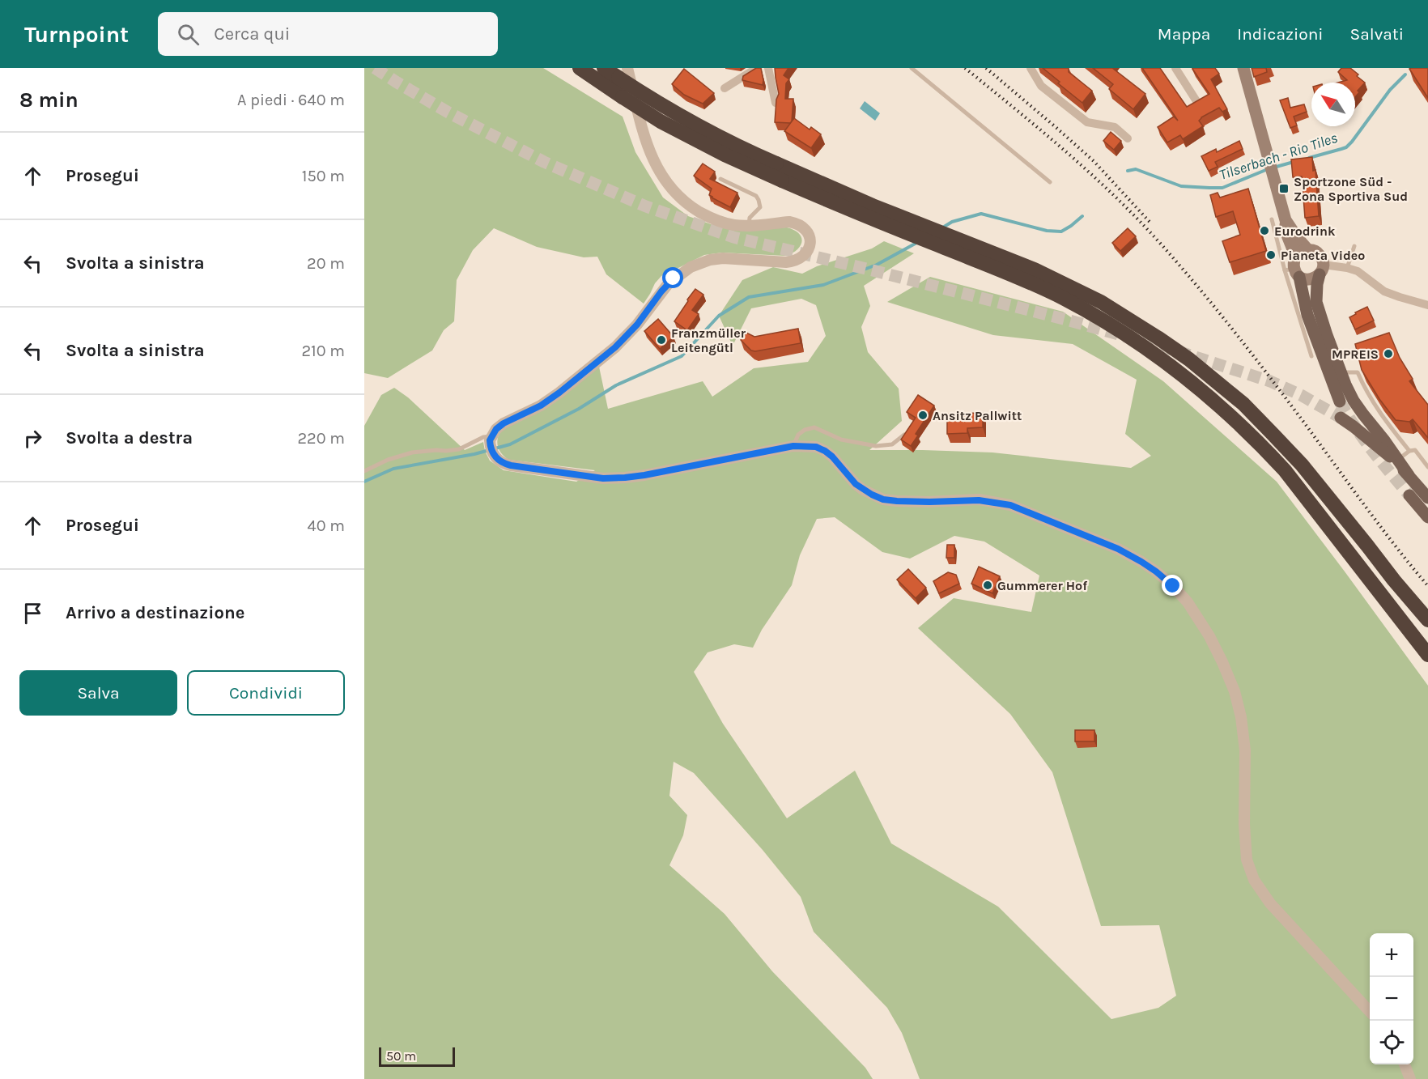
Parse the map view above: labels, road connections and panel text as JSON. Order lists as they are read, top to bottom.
{
  "water": ["Tilserbach - Rio Tiles"],
  "places": {
    "transit": ["Sportzone Süd - Zona Sportiva Sud"],
    "other": [
      "Eurodrink",
      "Pianeta Video",
      "Franzmüller Leitengütl",
      "MPREIS",
      "Ansitz Pallwitt",
      "Gummerer Hof"
    ]
  },
  "scale_bar": "50 m",
  "north": "top left",
  "page": {
    "header": "Turnpoint",
    "search": "Cerca qui",
    "nav": ["Mappa", "Indicazioni", "Salvati"],
    "heading": ["8 min", "A piedi · 640 m"],
    "list": [
      ["Prosegui", "150 m"],
      ["Svolta a sinistra", "20 m"],
      ["Svolta a sinistra", "210 m"],
      ["Svolta a destra", "220 m"],
      ["Prosegui", "40 m"],
      "Arrivo a destinazione"
    ],
    "buttons": ["Salva", "Condividi"],
    "map_buttons": ["+", "−"],
    "scale": "50 m"
  }
}
